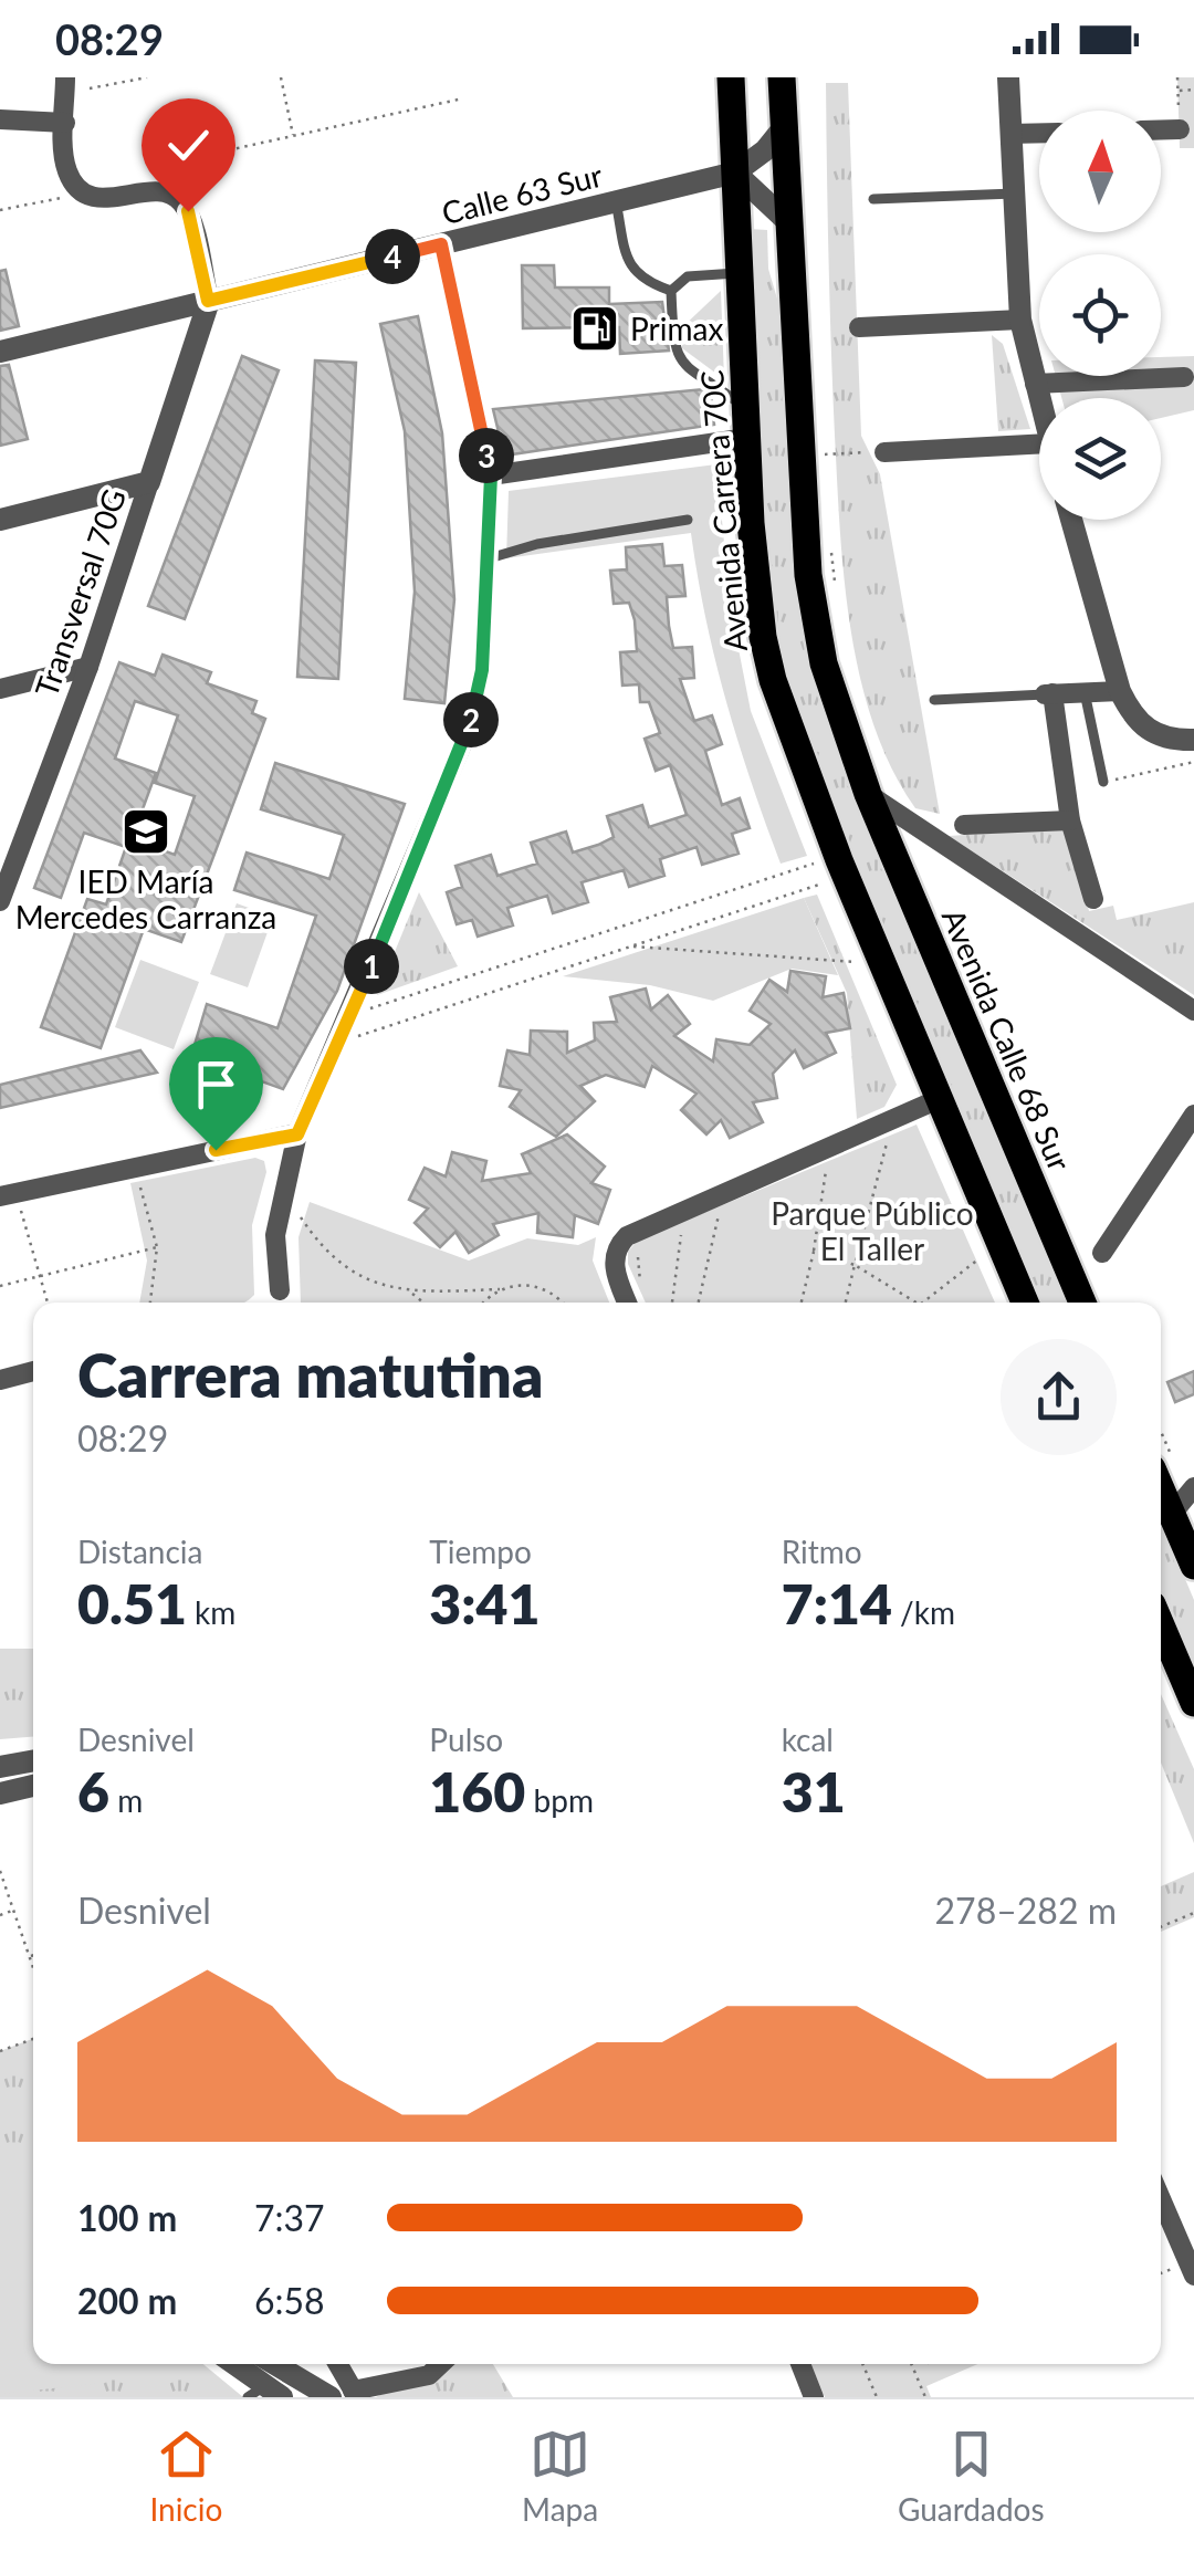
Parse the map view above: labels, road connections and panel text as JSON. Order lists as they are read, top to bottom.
{
  "streets": {
    "main road": ["Avenida Carrera 70C", "Avenida Calle 68 Sur"],
    "street": ["Calle 63 Sur", "Transversal 70G"]
  },
  "crossings": [
    ["Calle 63 Sur", "Avenida Carrera 70C"],
    ["Calle 63 Sur", "Transversal 70G"]
  ],
  "parks": ["Parque Público El Taller"],
  "places": {
    "fuel station": ["Primax"],
    "school or university": ["IED María Mercedes Carranza"]
  },
  "north": "top",
  "page": {
    "status": "08:29",
    "pins": [
      "4",
      "3",
      "2",
      "1"
    ],
    "heading": ["Carrera matutina", "08:29"],
    "stats": [
      ["Distancia", "0.51 km"],
      ["Tiempo", "3:41"],
      ["Ritmo", "7:14 /km"],
      ["Desnivel", "6 m"],
      ["Pulso", "160 bpm"],
      ["kcal", "31"]
    ],
    "chart": ["Desnivel", "278–282 m"],
    "list": [
      {
        "name": "100 m",
        "note": "7:37"
      },
      {
        "name": "200 m",
        "note": "6:58"
      }
    ],
    "tabs": ["Inicio", "Mapa", "Guardados"]
  }
}
